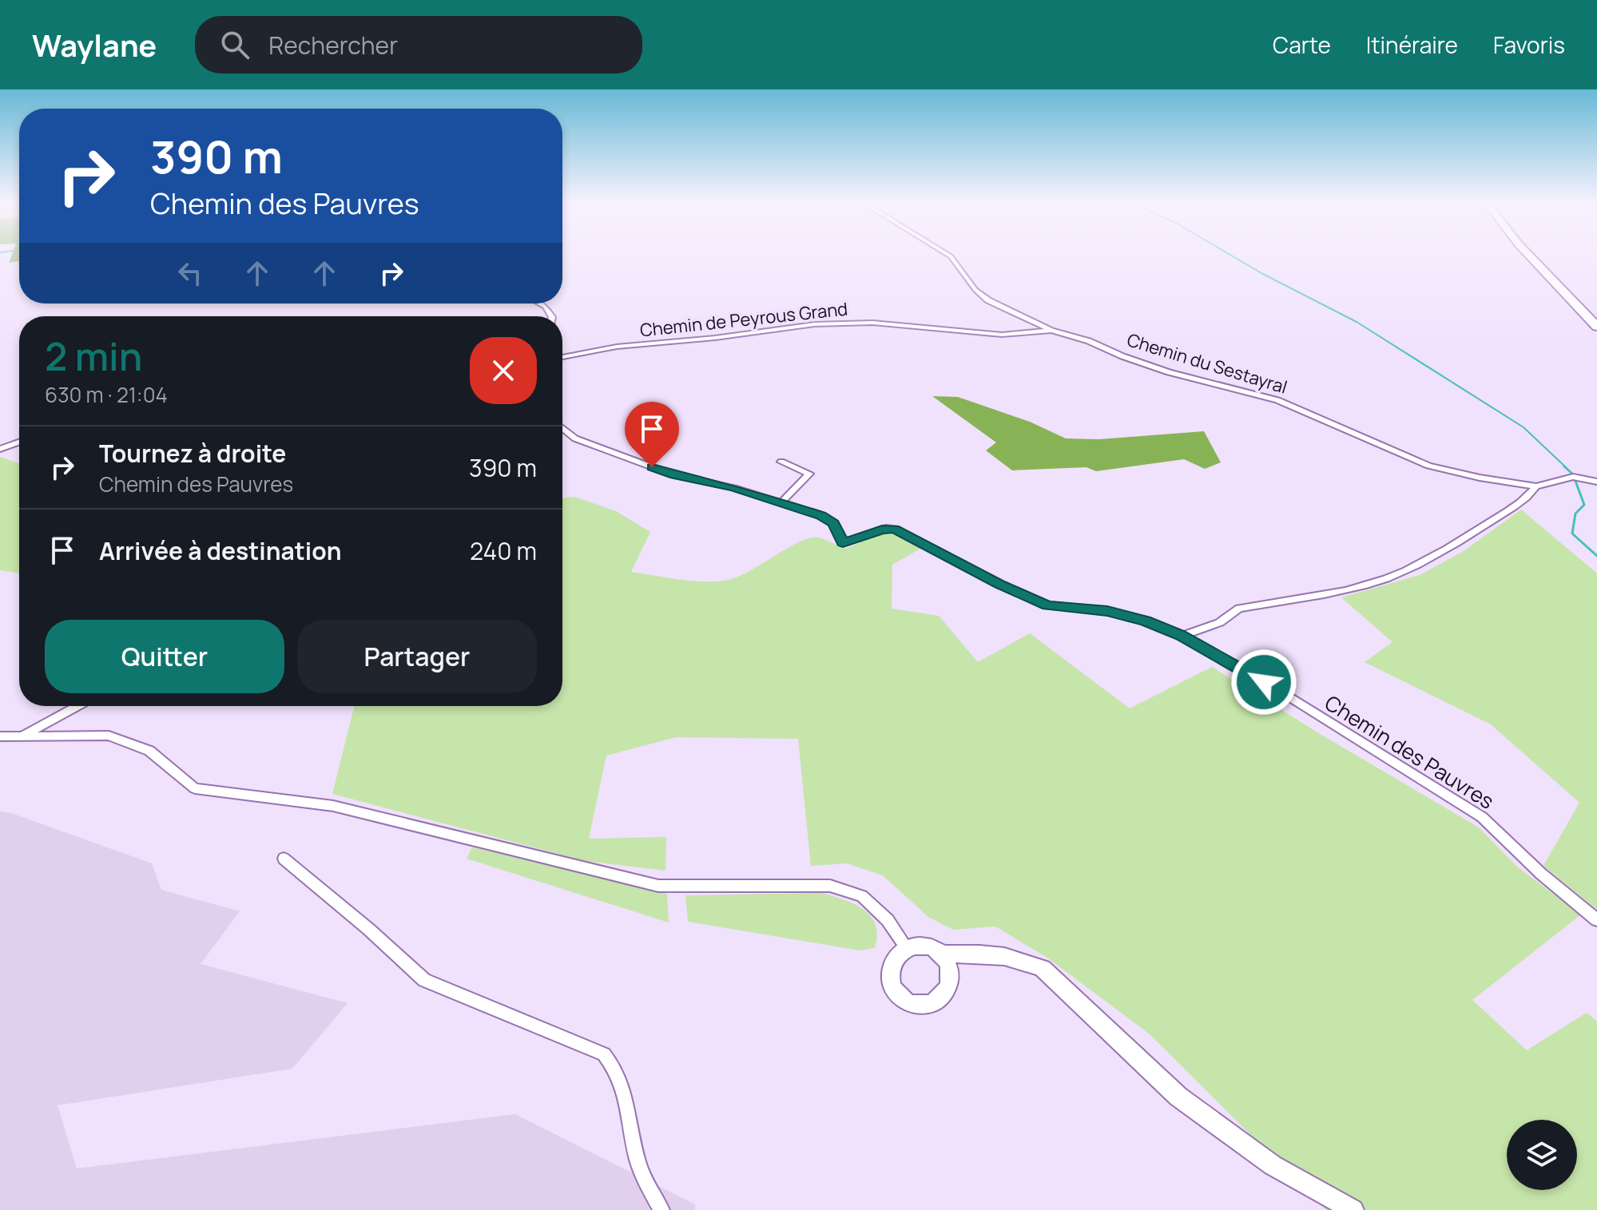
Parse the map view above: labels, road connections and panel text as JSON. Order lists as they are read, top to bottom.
{
  "streets": {
    "street": ["Chemin de Peyrous Grand", "Chemin du Sestayral", "Chemin des Pauvres"]
  },
  "crossings": [
    ["Chemin de Peyrous Grand", "Chemin du Sestayral"]
  ],
  "page": {
    "header": "Waylane",
    "search": "Rechercher",
    "nav": ["Carte", "Itinéraire", "Favoris"],
    "turn": ["390 m", "Chemin des Pauvres"],
    "heading": ["2 min", "630 m · 21:04"],
    "list": [
      {
        "name": "Tournez à droite",
        "note": "Chemin des Pauvres",
        "value": "390 m"
      },
      {
        "name": "Arrivée à destination",
        "value": "240 m"
      }
    ],
    "buttons": ["Quitter", "Partager"]
  }
}
